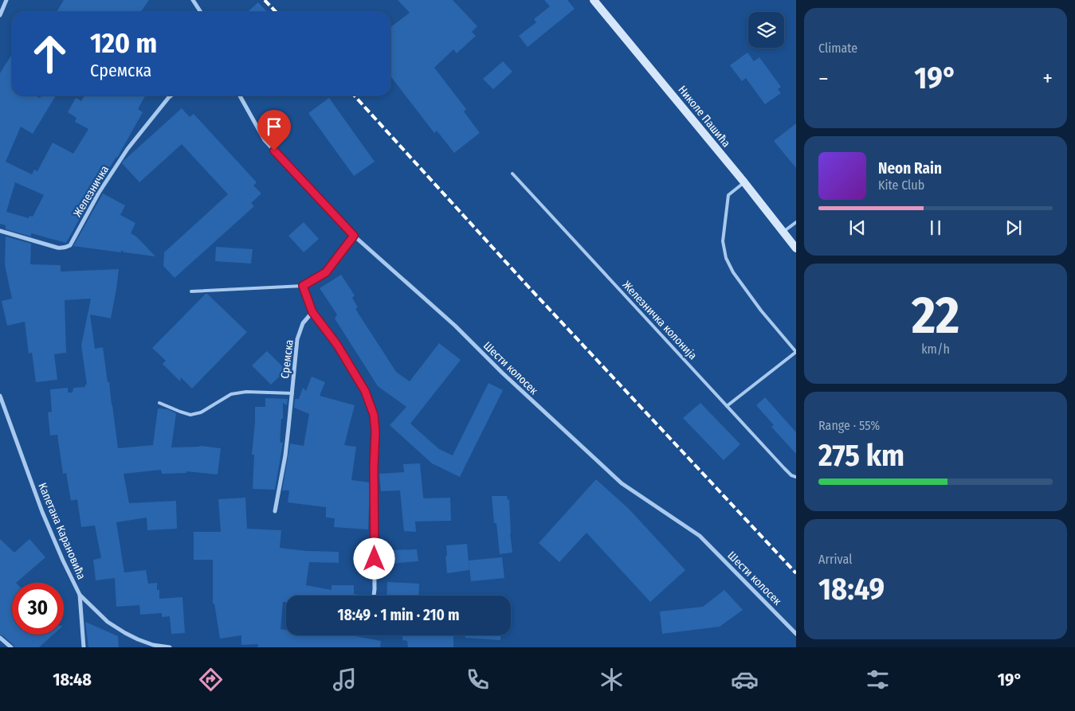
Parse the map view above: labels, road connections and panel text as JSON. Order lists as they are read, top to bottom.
{
  "streets": {
    "main road": ["Николе Пашића"],
    "street": [
      "Железничка",
      "Сремска",
      "Шести колосек",
      "Капетана Карановића"
    ],
    "lane": ["Железничка колонија"]
  },
  "page": {
    "tile": [
      "Climate",
      ["22", "km/h"],
      ["Range · 55%", "275 km"],
      ["Arrival", "18:49"]
    ],
    "turn": ["120 m", "Сремска"],
    "heat": ["−", "19°", "+"],
    "song": ["Neon Rain", "Kite Club"],
    "limit": "30",
    "trip": "18:49 · 1 min · 210 m",
    "tabs": ["18:48", "19°"]
  }
}
